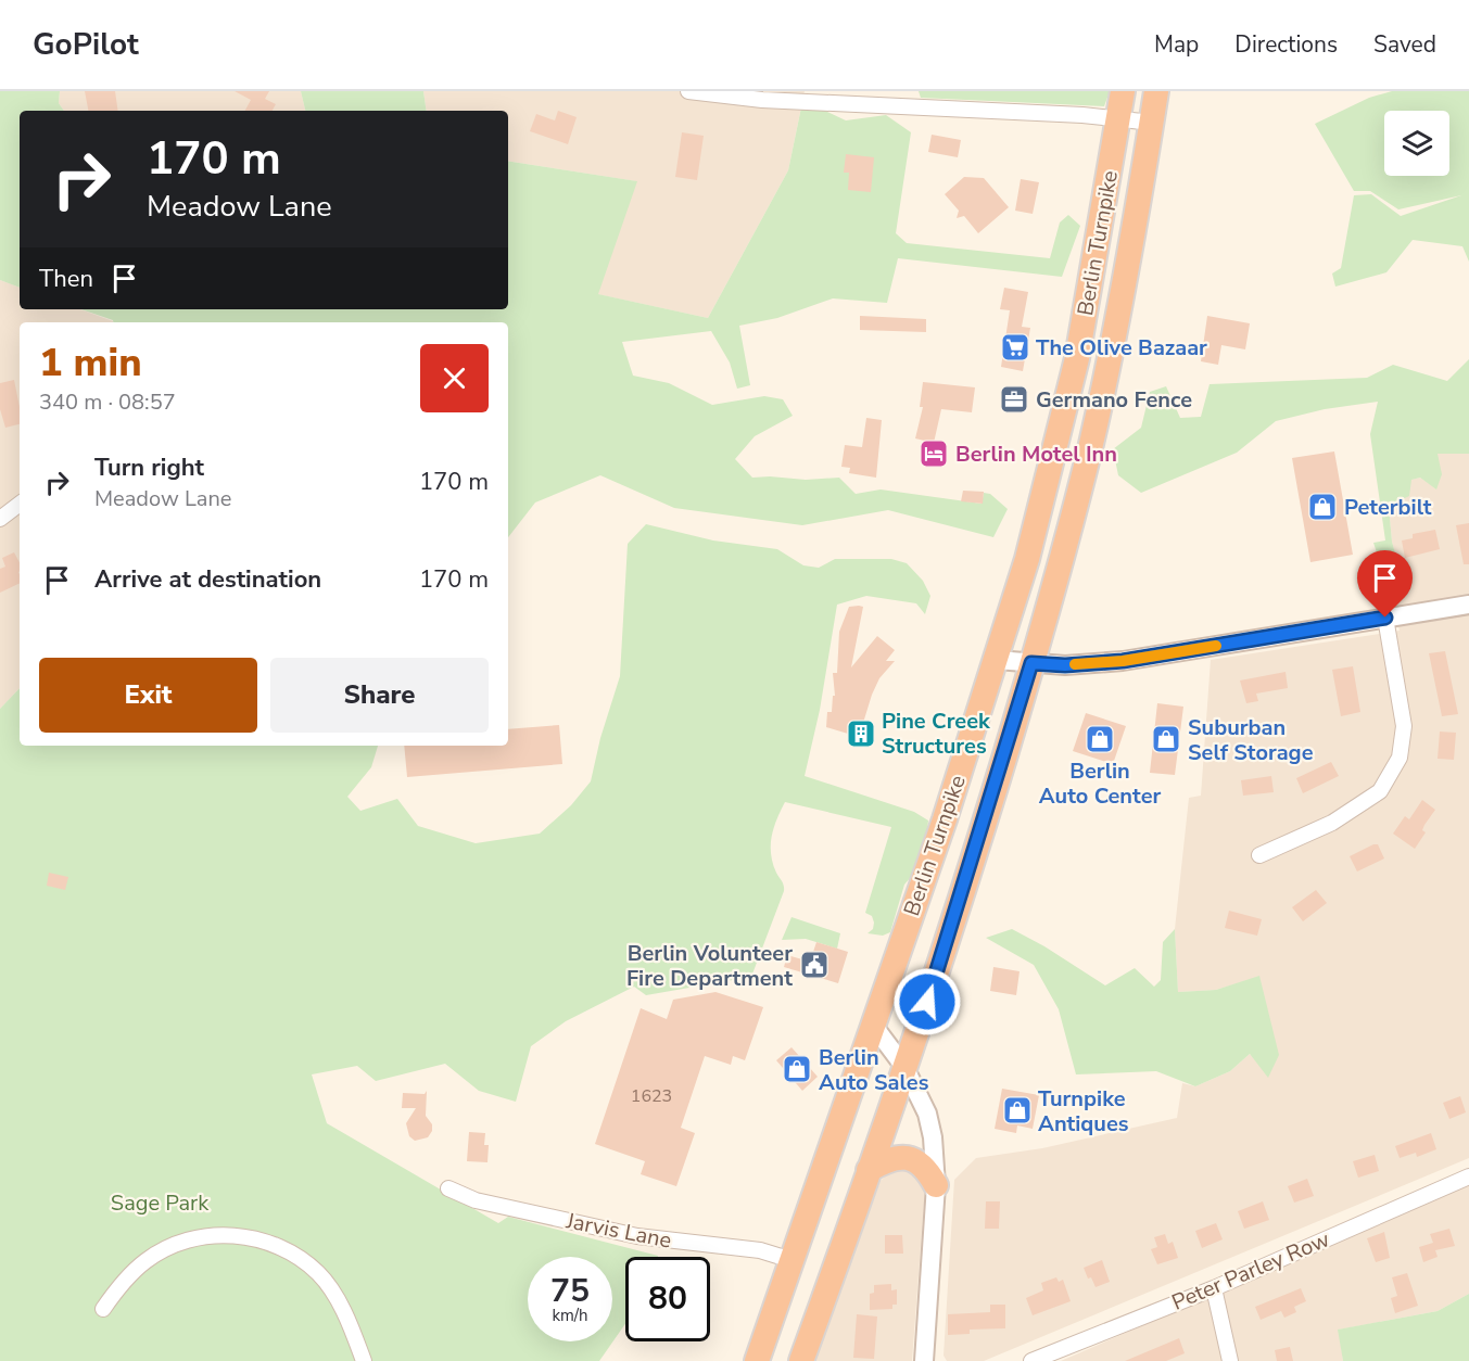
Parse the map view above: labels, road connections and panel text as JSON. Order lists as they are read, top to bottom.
{
  "streets": {
    "highway": ["Berlin Turnpike"],
    "street": ["Jarvis Lane", "Peter Parley Row"]
  },
  "crossings": [
    ["Berlin Turnpike", "Jarvis Lane"]
  ],
  "parks": ["Sage Park"],
  "places": {
    "supermarket": ["The Olive Bazaar"],
    "office": ["Germano Fence"],
    "hotel": ["Berlin Motel Inn"],
    "shop": [
      "Peterbilt",
      "Berlin Auto Center",
      "Suburban Self Storage",
      "Berlin Auto Sales",
      "Turnpike Antiques"
    ],
    "building": ["Pine Creek Structures"],
    "public building": ["Berlin Volunteer Fire Department"]
  },
  "house_numbers": ["1623"],
  "page": {
    "header": "GoPilot",
    "nav": ["Map", "Directions", "Saved"],
    "turn": ["170 m", "Meadow Lane"],
    "then": "Then",
    "heading": ["1 min", "340 m · 08:57"],
    "list": [
      {
        "name": "Turn right",
        "note": "Meadow Lane",
        "value": "170 m"
      },
      {
        "name": "Arrive at destination",
        "value": "170 m"
      }
    ],
    "buttons": ["Exit", "Share"],
    "speed": "75 km/h",
    "limit": "80"
  }
}
